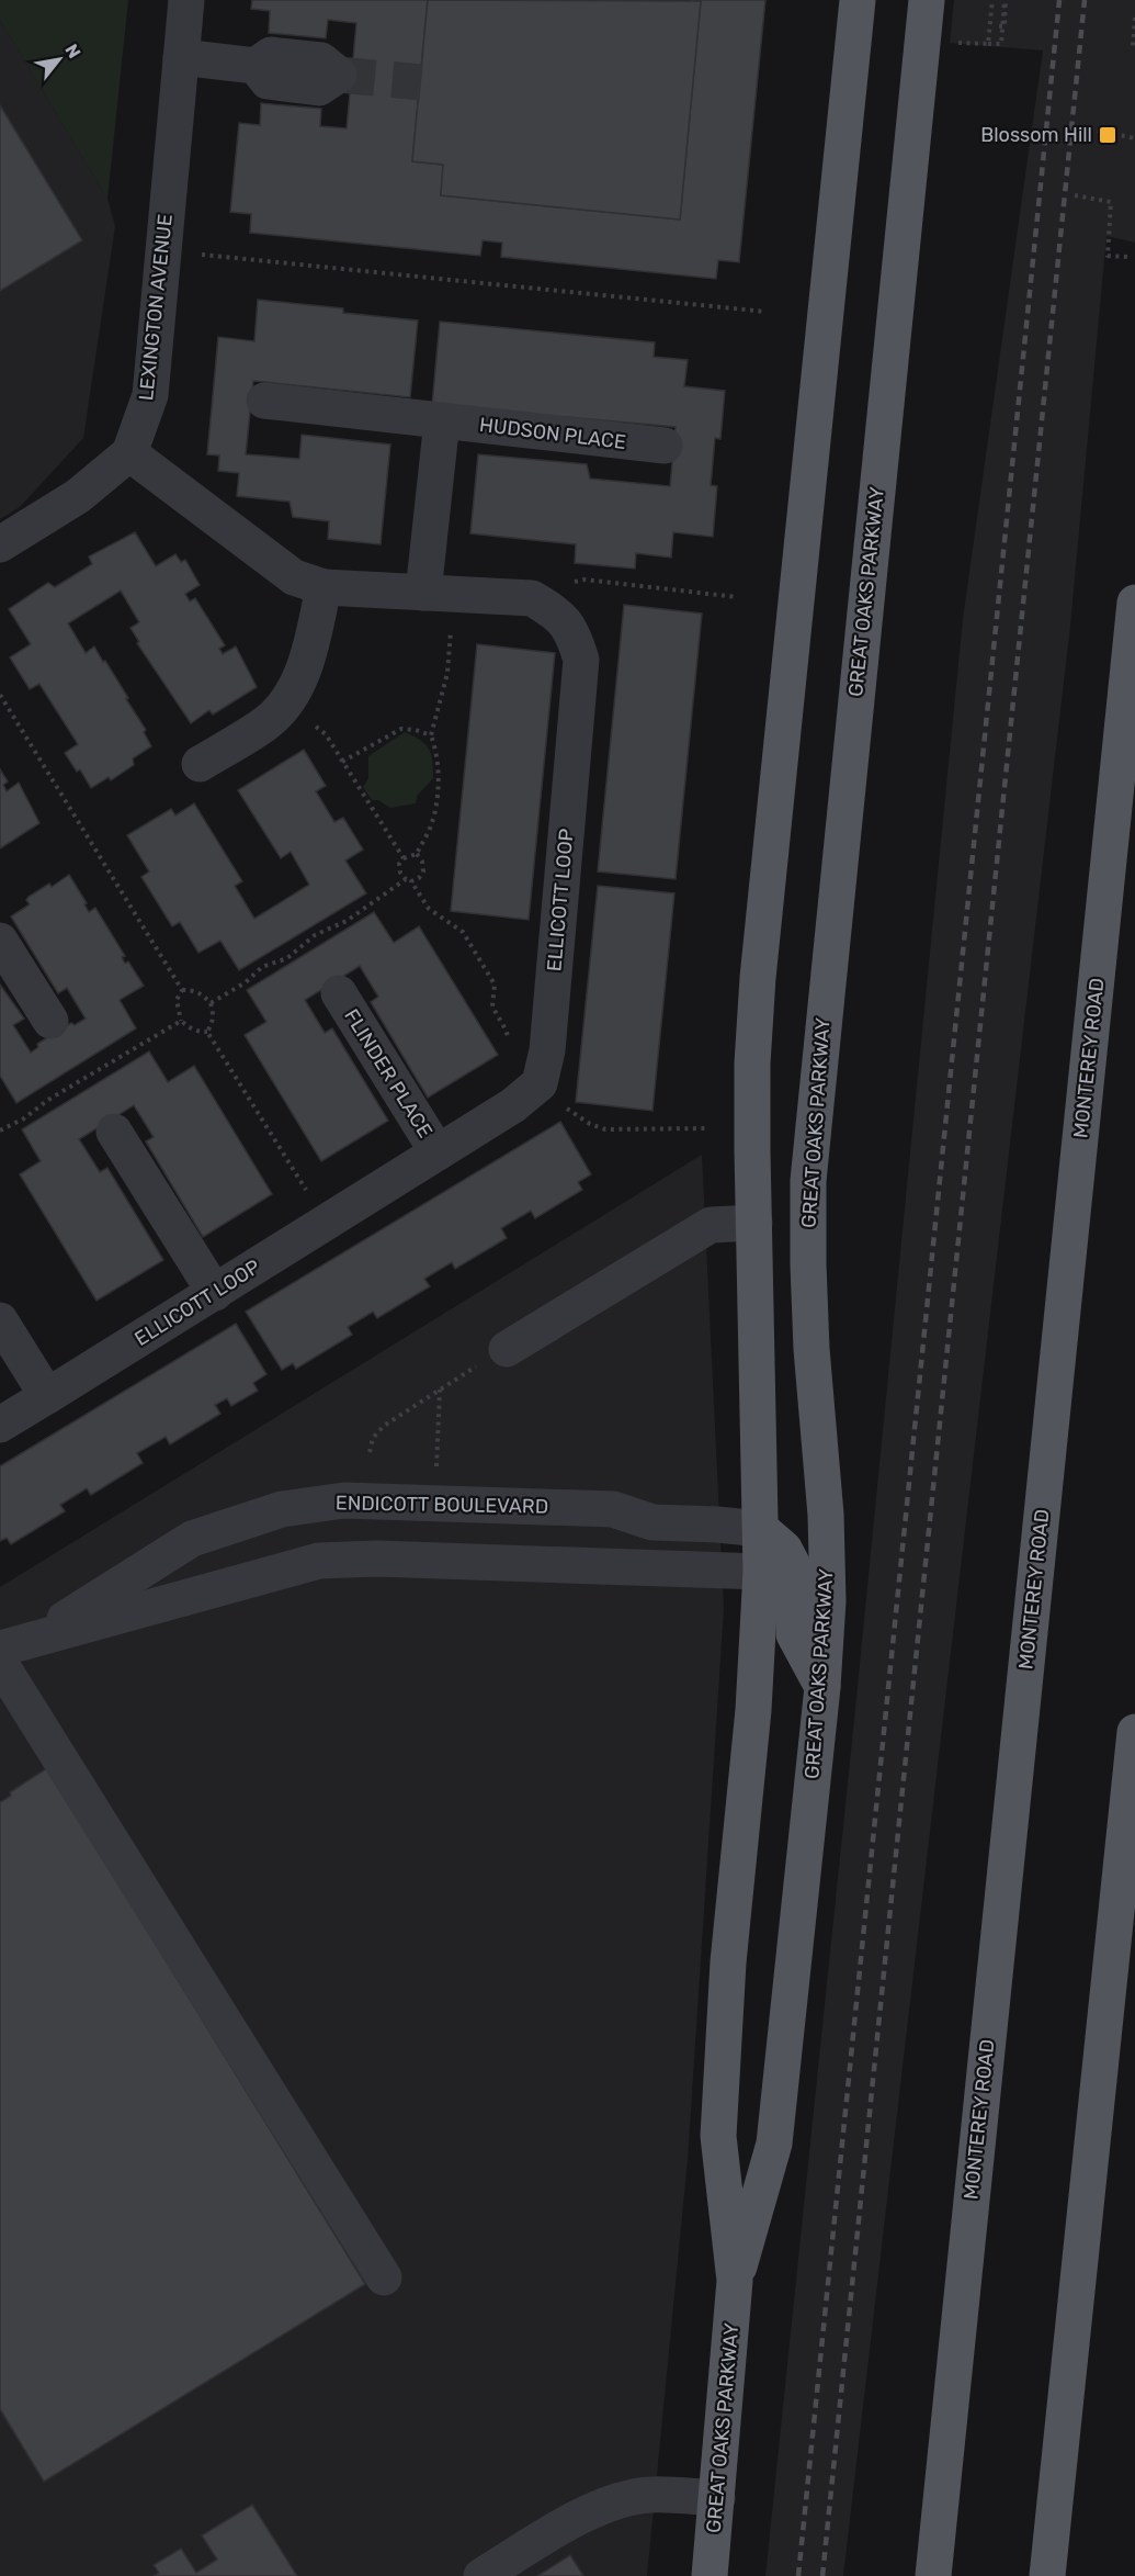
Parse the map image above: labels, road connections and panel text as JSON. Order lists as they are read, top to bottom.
{
  "streets": {
    "main road": ["GREAT OAKS PARKWAY", "MONTEREY ROAD"],
    "street": [
      "LEXINGTON AVENUE",
      "HUDSON PLACE",
      "ELLICOTT LOOP",
      "FLINDER PLACE",
      "ENDICOTT BOULEVARD"
    ]
  },
  "crossings": [
    ["LEXINGTON AVENUE", "ELLICOTT LOOP"],
    ["GREAT OAKS PARKWAY", "ENDICOTT BOULEVARD"],
    ["ELLICOTT LOOP", "FLINDER PLACE"]
  ],
  "places": {
    "transit": ["Blossom Hill"]
  },
  "north": "top right"
}
